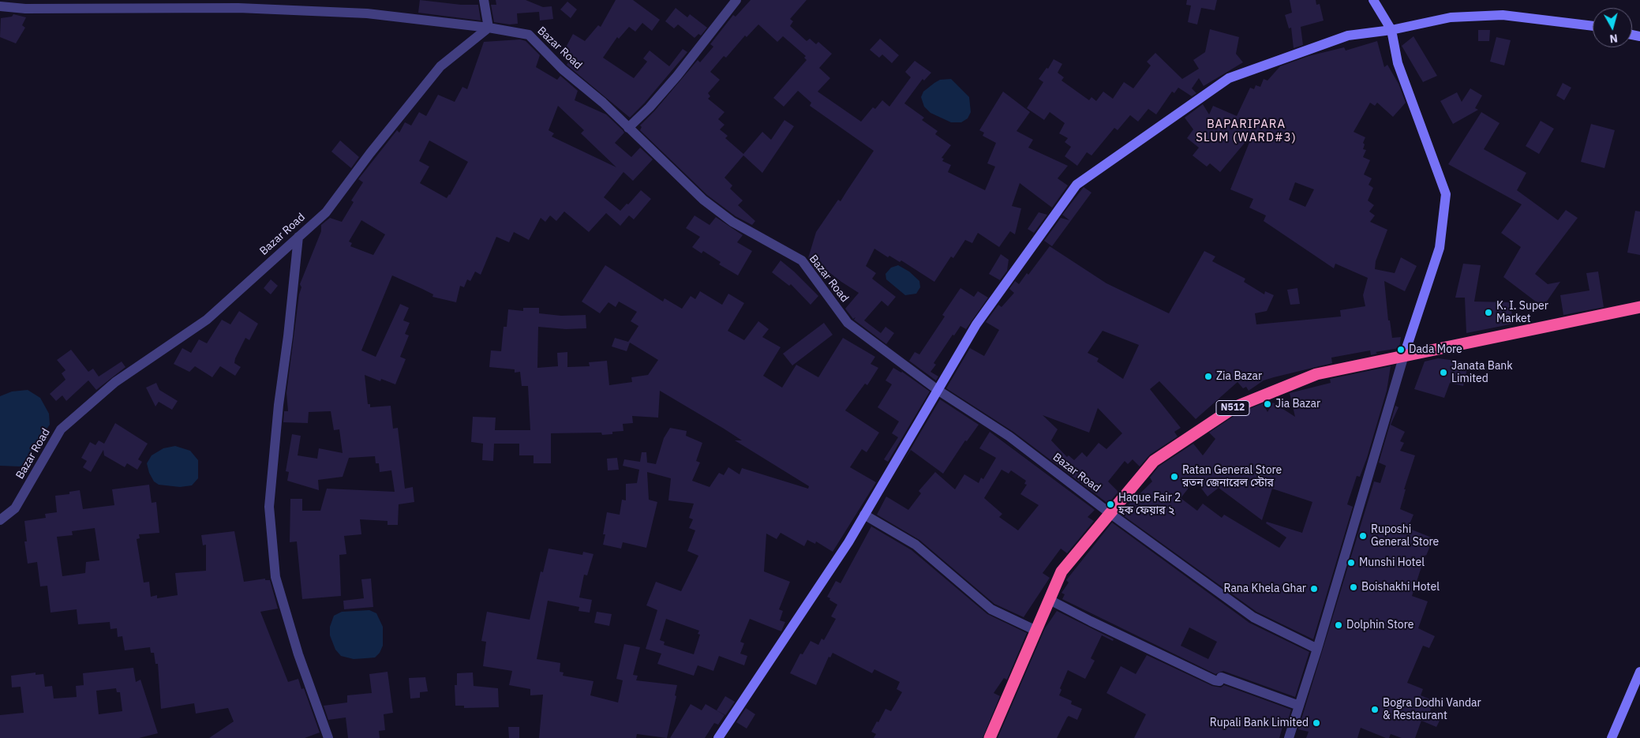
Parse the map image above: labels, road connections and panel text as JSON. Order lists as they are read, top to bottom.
{
  "streets": {
    "highway": ["N512"],
    "street": ["Bazar Road"]
  },
  "crossings": [
    ["Bazar Road", "N512"]
  ],
  "districts": ["BAPARIPARA SLUM (WARD#3)"],
  "places": [
    "K. I. Super Market",
    "Dada More",
    "Janata Bank Limited",
    "Zia Bazar",
    "Jia Bazar",
    "Ratan General Store রতন জেনারেল স্টোর",
    "Haque Fair 2 হক ফেয়ার ২",
    "Ruposhi General Store",
    "Munshi Hotel",
    "Boishakhi Hotel",
    "Rana Khela Ghar",
    "Dolphin Store",
    "Bogra Dodhi Vandar & Restaurant",
    "Rupali Bank Limited"
  ],
  "north": "bottom"
}
